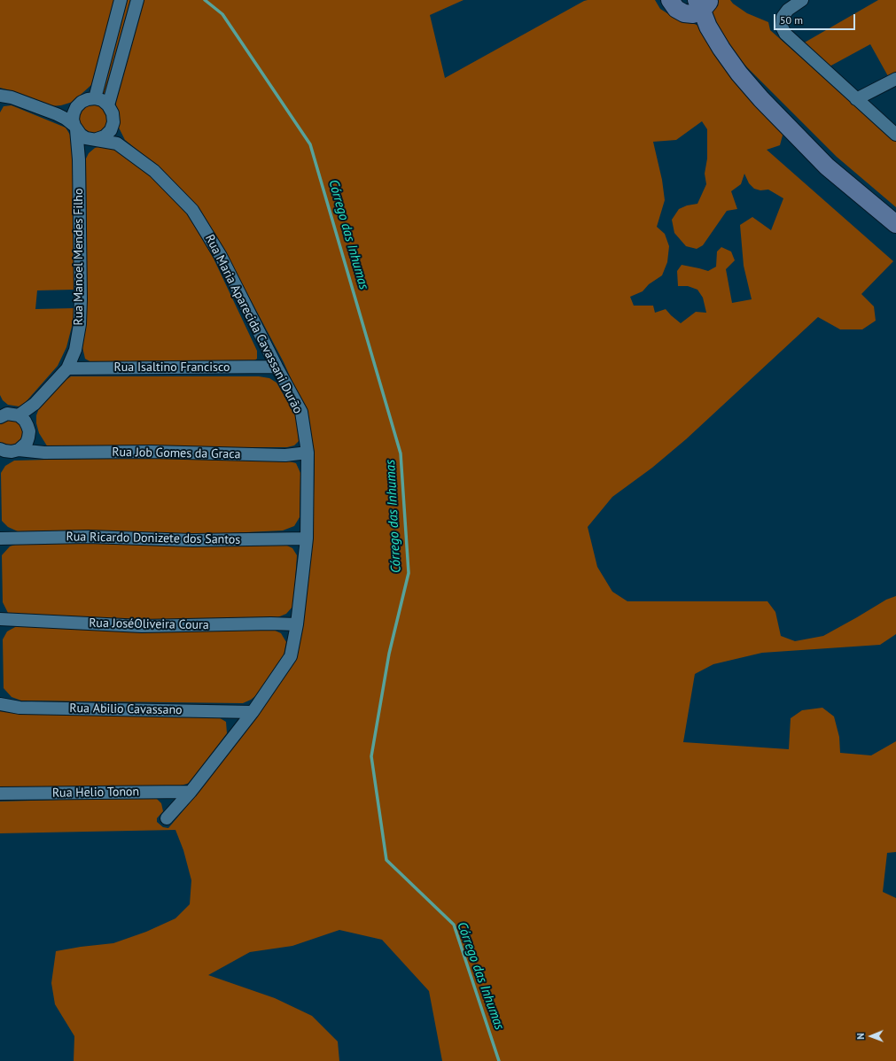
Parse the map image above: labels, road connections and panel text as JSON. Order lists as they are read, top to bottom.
{
  "streets": {
    "street": [
      "Rua Manoel Mendes Filho",
      "Rua Maria Aparecida Cavassani Durão",
      "Rua Isaltino Francisco",
      "Rua Job Gomes da Graca",
      "Rua Ricardo Donizete dos Santos",
      "Rua JoséOliveira Coura",
      "Rua Abilio Cavassano",
      "Rua Helio Tonon"
    ]
  },
  "crossings": [
    ["Rua Manoel Mendes Filho", "Rua Maria Aparecida Cavassani Durão"],
    ["Rua Manoel Mendes Filho", "Rua Isaltino Francisco"],
    ["Rua Maria Aparecida Cavassani Durão", "Rua Isaltino Francisco"],
    ["Rua Maria Aparecida Cavassani Durão", "Rua Job Gomes da Graca"],
    ["Rua Maria Aparecida Cavassani Durão", "Rua Ricardo Donizete dos Santos"],
    ["Rua Maria Aparecida Cavassani Durão", "Rua JoséOliveira Coura"],
    ["Rua Maria Aparecida Cavassani Durão", "Rua Abilio Cavassano"],
    ["Rua Maria Aparecida Cavassani Durão", "Rua Helio Tonon"]
  ],
  "water": ["Córrego das Inhumas"],
  "scale_bar": "50 m",
  "north": "left"
}
